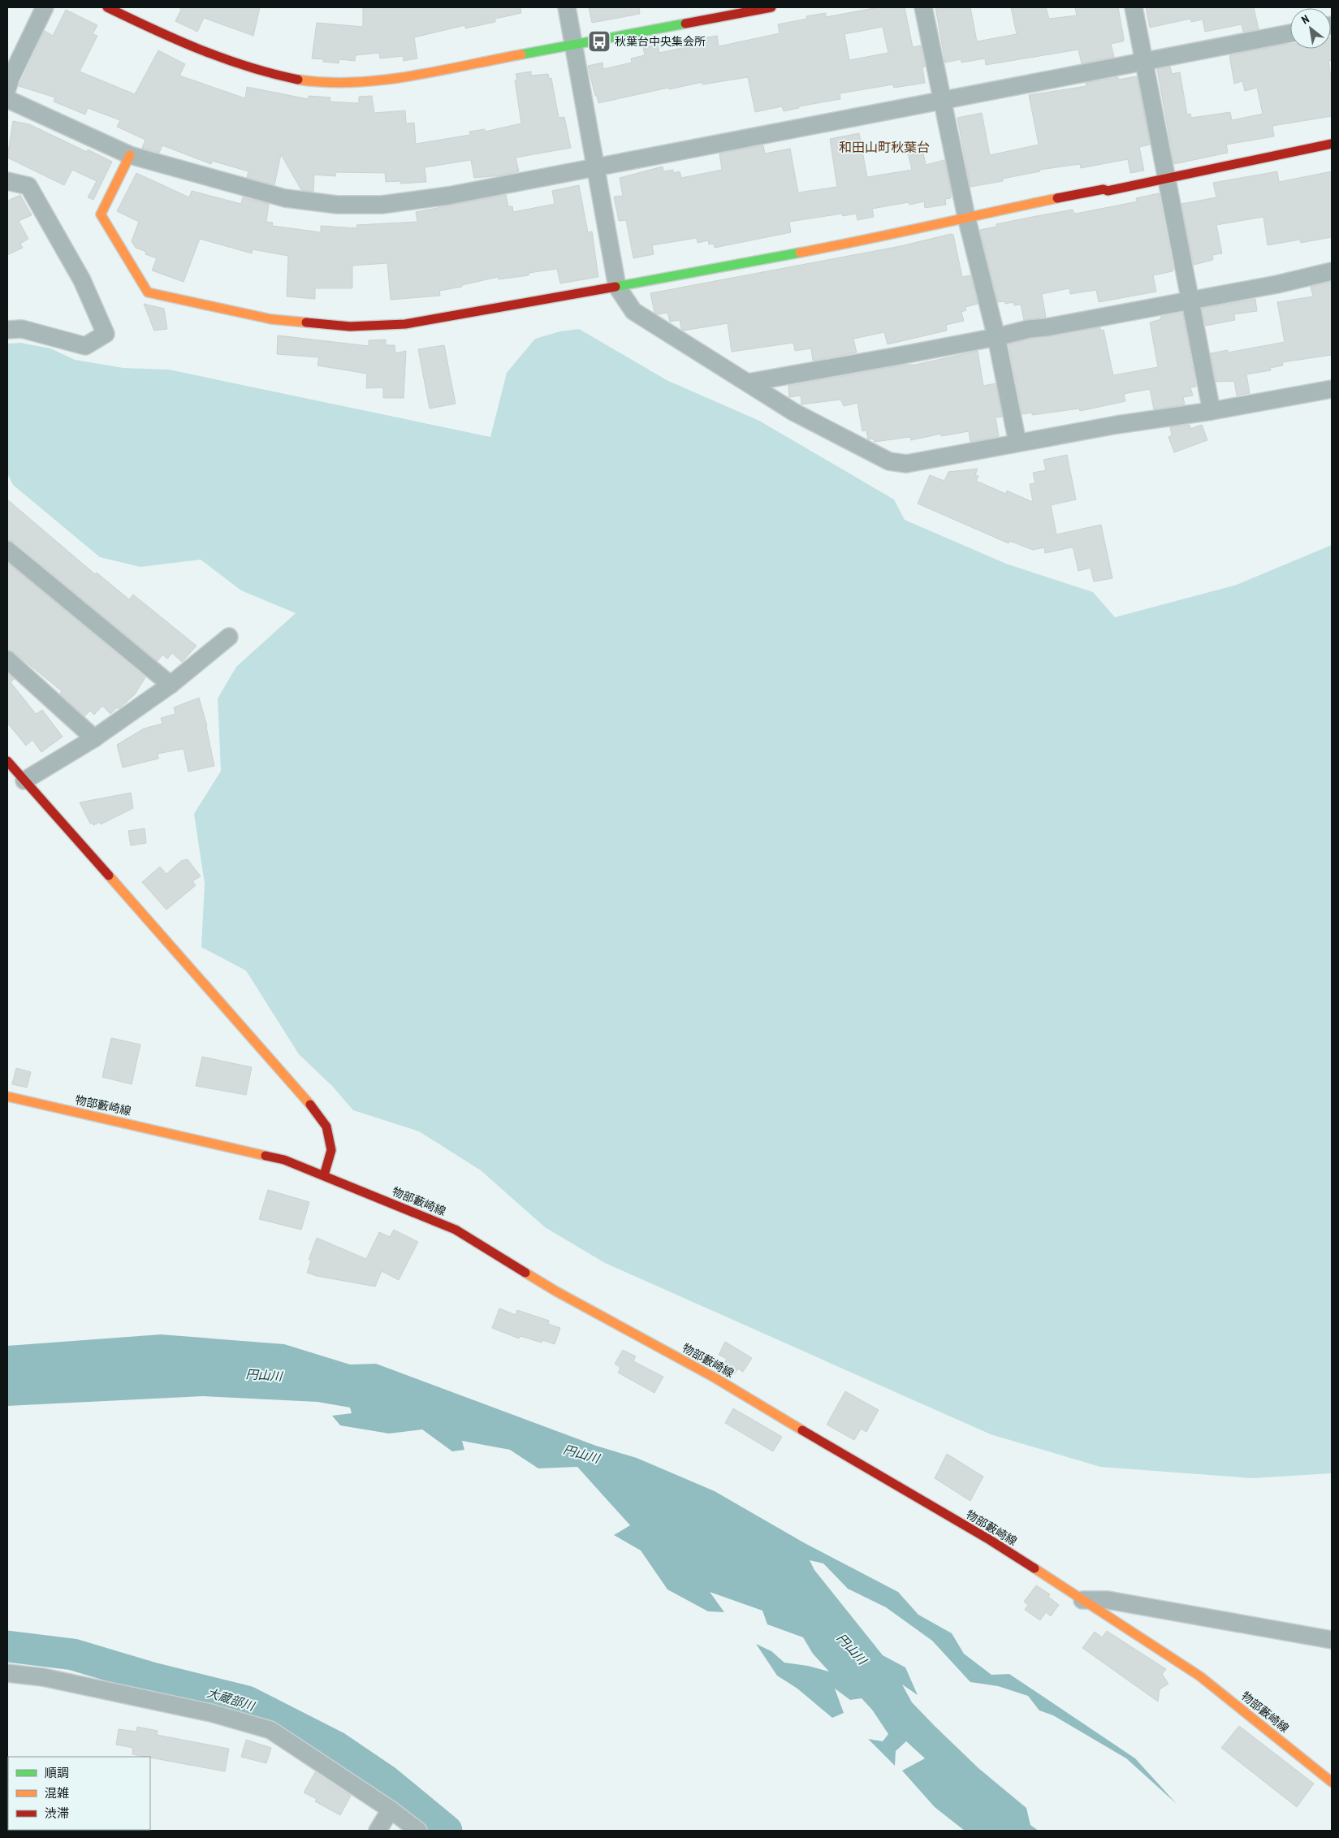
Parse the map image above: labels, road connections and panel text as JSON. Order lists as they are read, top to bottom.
{
  "streets": {
    "street": ["物部藪崎線"]
  },
  "districts": ["和田山町秋葉台"],
  "water": ["円山川", "大蔵部川"],
  "places": {
    "bus stop": ["秋葉台中央集会所"]
  },
  "legend": ["順調", "混雑", "渋滞"],
  "north": "top left"
}
